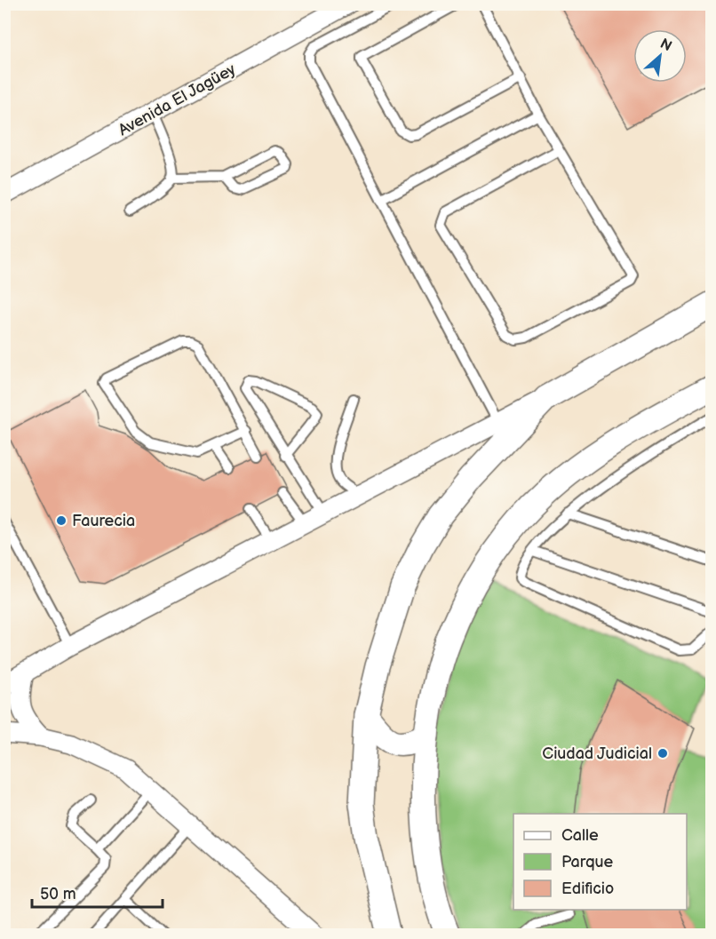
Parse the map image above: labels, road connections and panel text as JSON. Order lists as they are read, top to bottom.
{
  "streets": {
    "street": ["Avenida El Jagüey"]
  },
  "places": ["Faurecia", "Ciudad Judicial"],
  "legend": ["Calle", "Parque", "Edificio"],
  "scale_bar": "50 m",
  "north": "top right"
}
